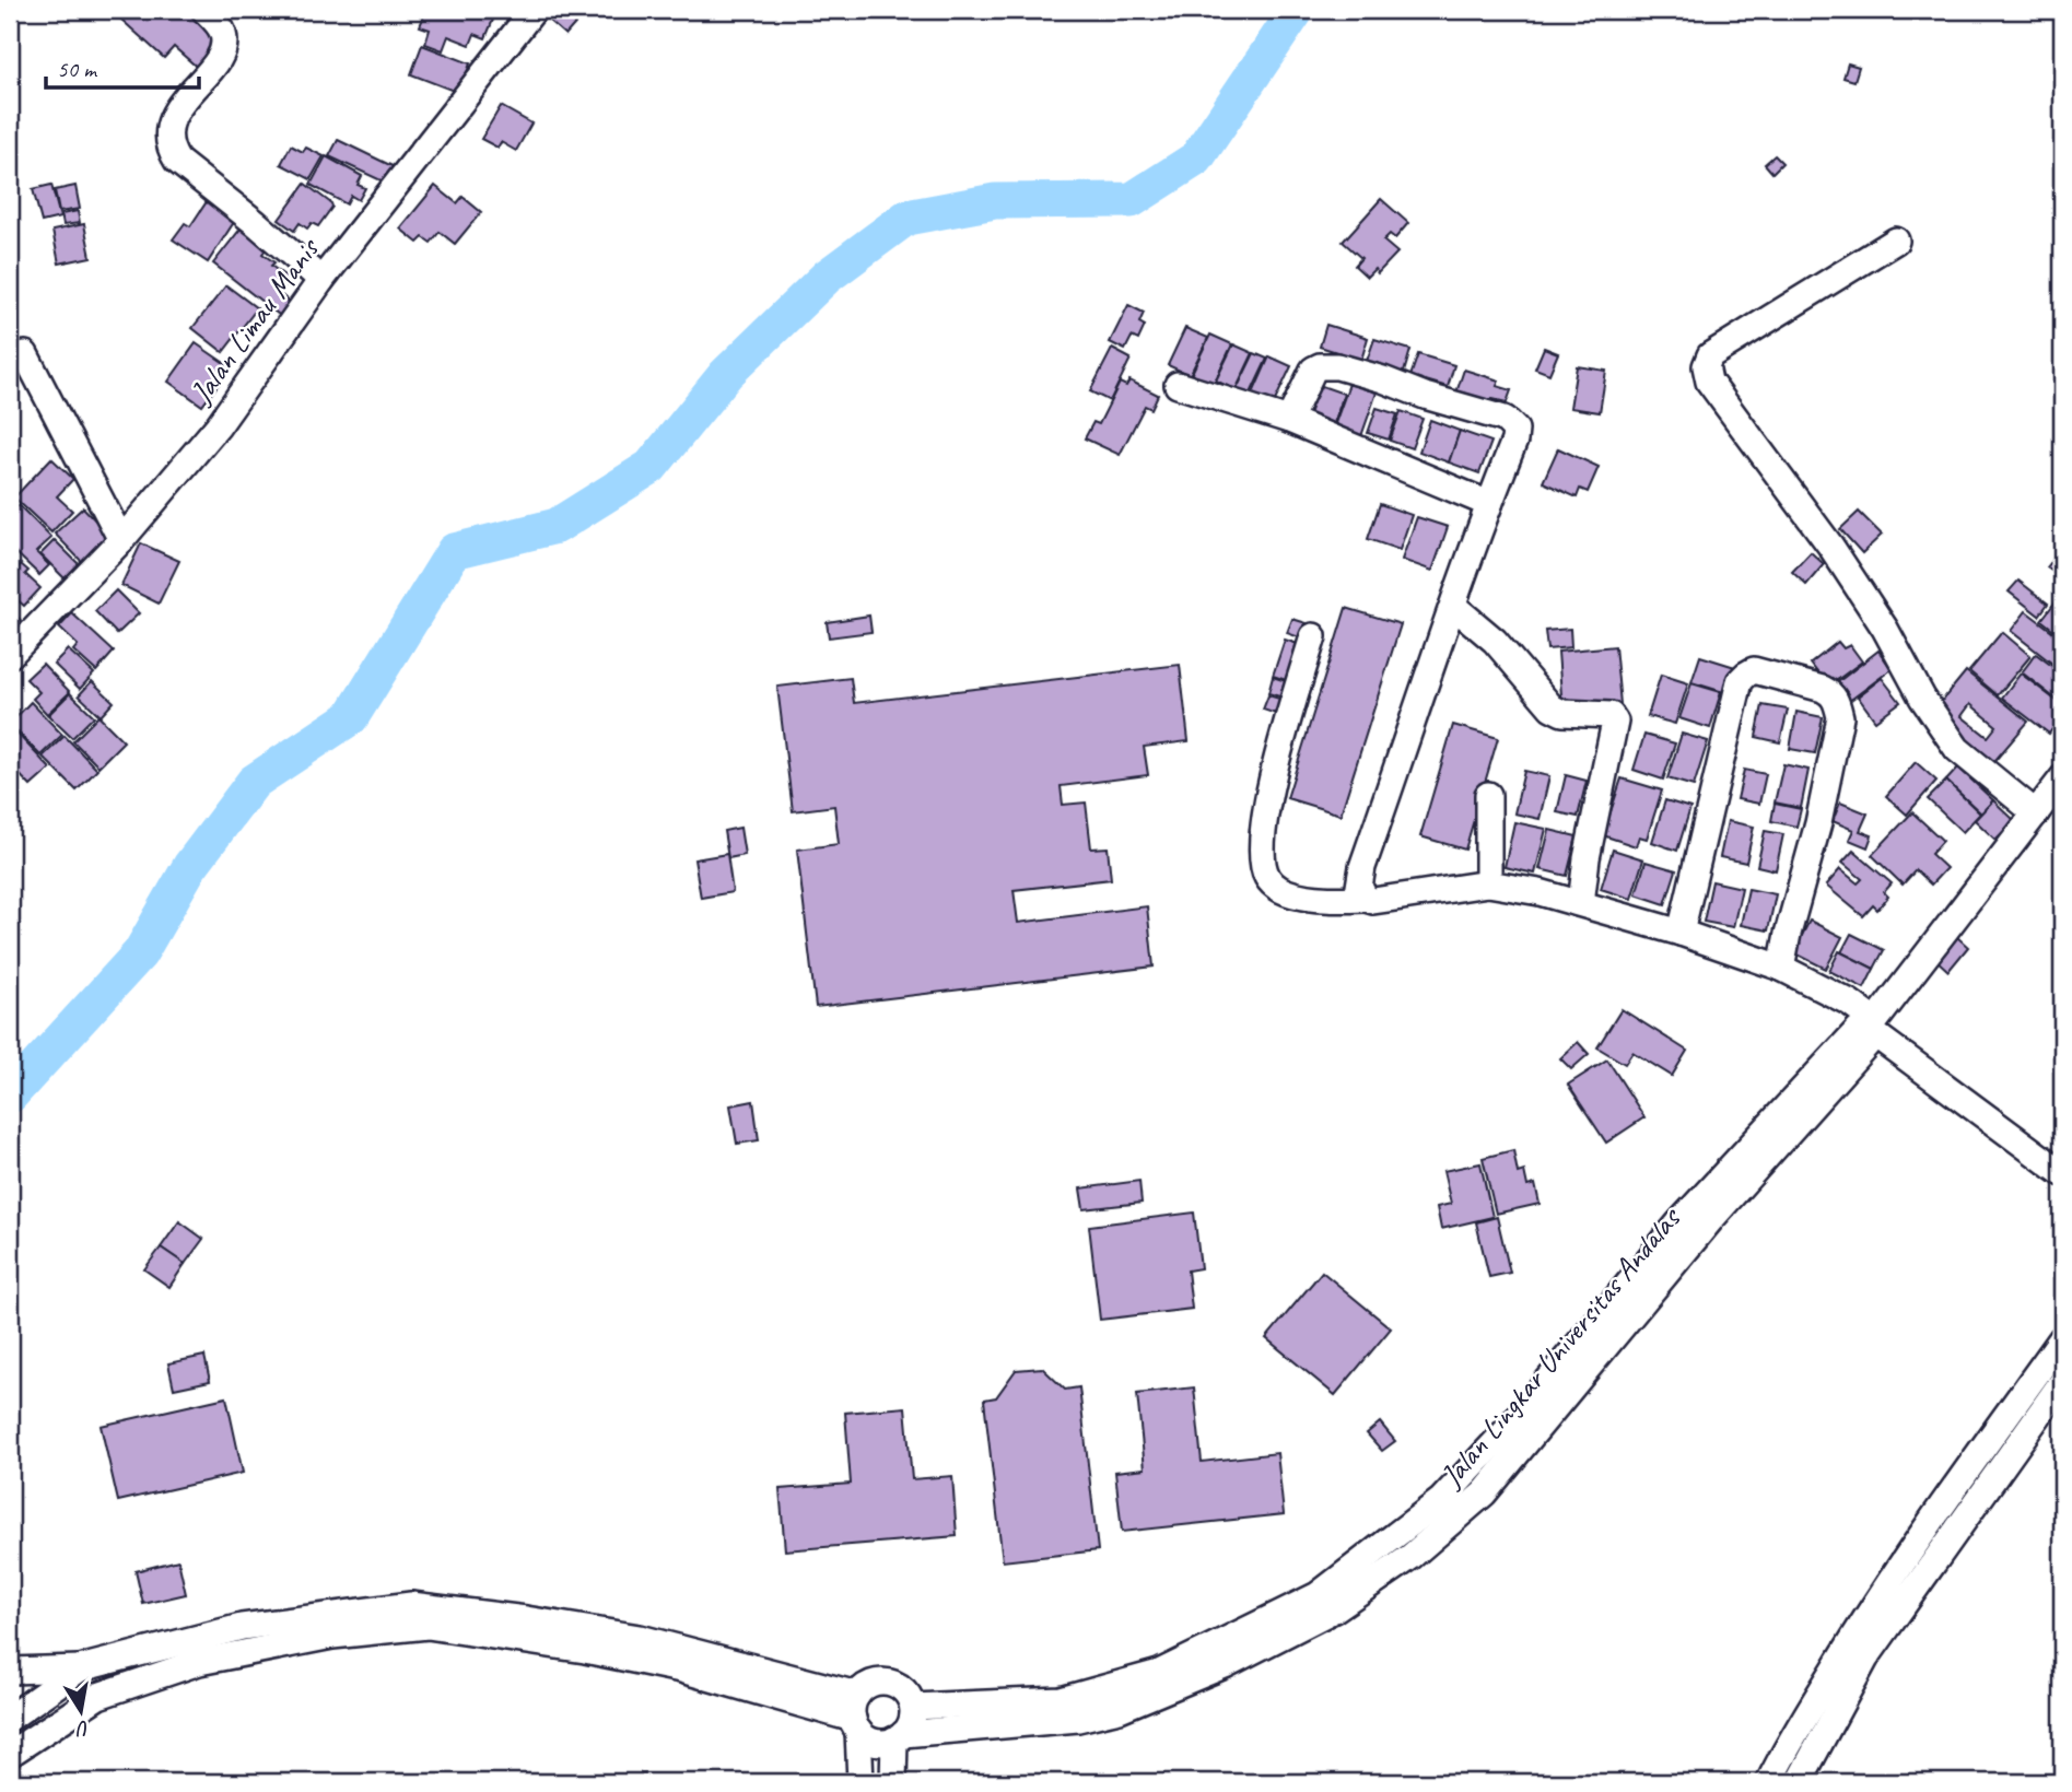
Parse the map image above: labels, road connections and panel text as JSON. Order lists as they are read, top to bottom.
{
  "streets": {
    "street": ["Jalan Limau Manis", "Jalan Lingkar Universitas Andalas"]
  },
  "scale_bar": "50 m",
  "north": "bottom"
}
